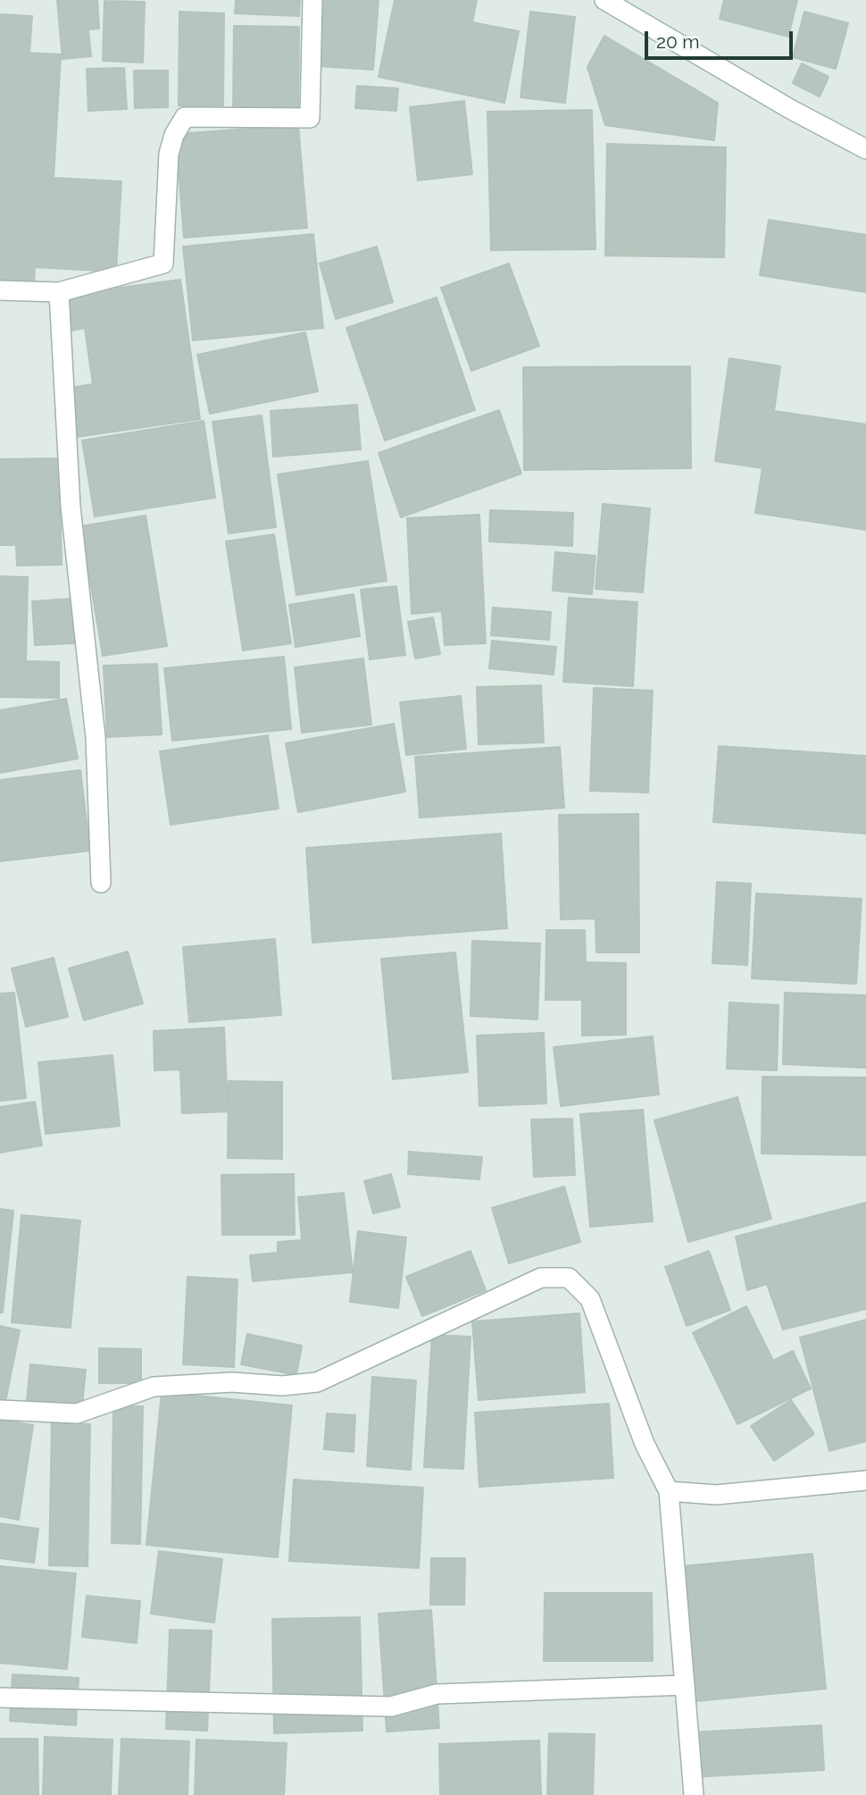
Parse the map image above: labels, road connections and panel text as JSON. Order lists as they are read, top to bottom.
{
  "scale_bar": "20 m"
}
